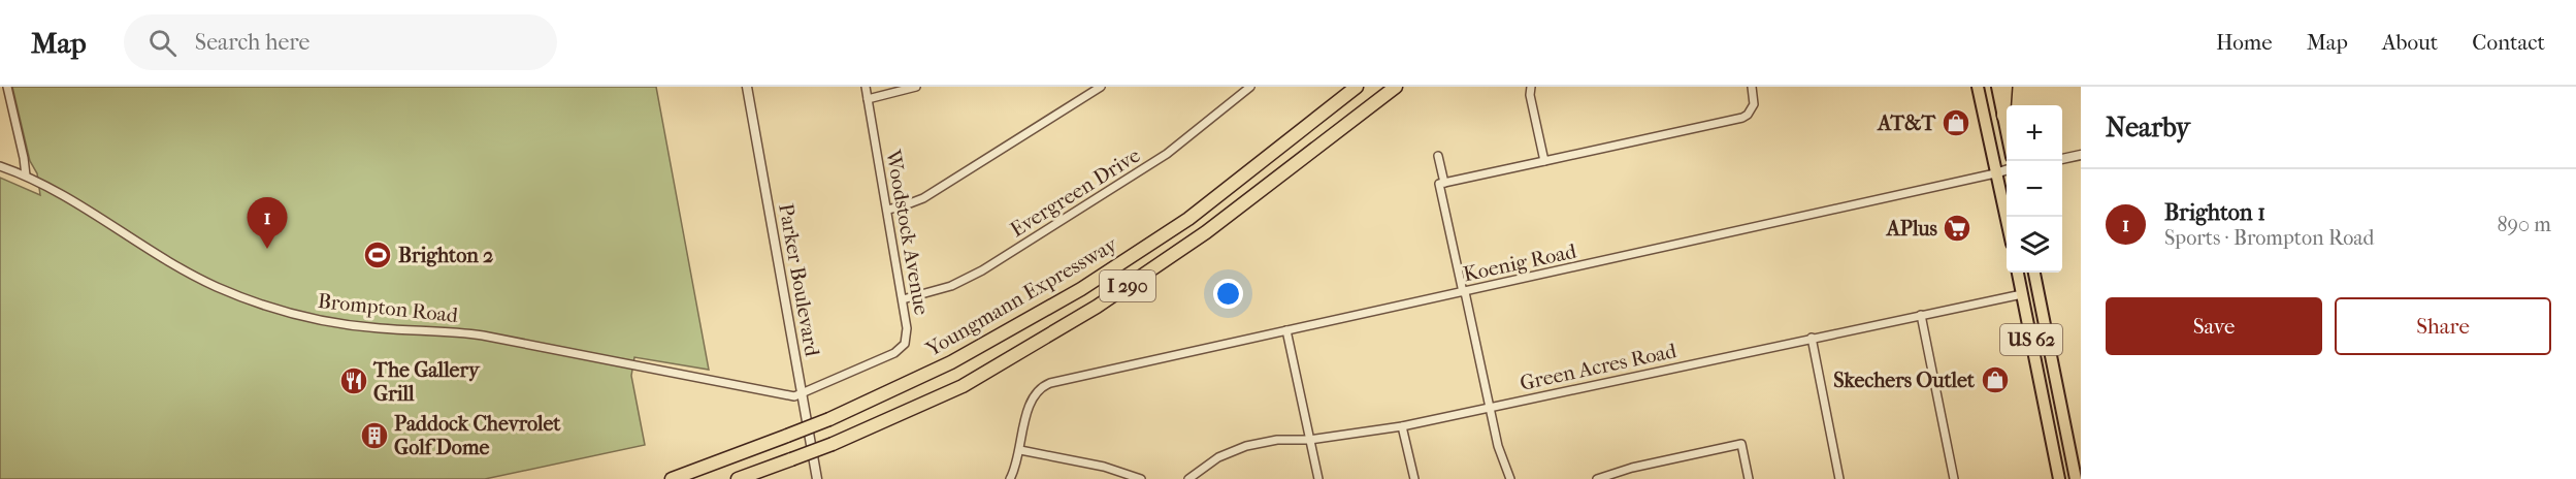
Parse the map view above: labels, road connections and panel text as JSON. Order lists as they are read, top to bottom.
{
  "streets": {
    "highway": ["I 290", "Youngmann Expressway"],
    "main road": ["US 62"],
    "street": [
      "Evergreen Drive",
      "Woodstock Avenue",
      "Koenig Road",
      "Parker Boulevard",
      "Brompton Road",
      "Green Acres Road"
    ]
  },
  "crossings": [
    ["Evergreen Drive", "Woodstock Avenue"],
    ["Woodstock Avenue", "Parker Boulevard"],
    ["Woodstock Avenue", "Brompton Road"],
    ["Parker Boulevard", "Brompton Road"],
    ["US 62", "Green Acres Road"]
  ],
  "places": {
    "shop": ["AT&T", "Skechers Outlet"],
    "supermarket": ["APlus"],
    "sports": ["Brighton 2"],
    "restaurant": ["The Gallery Grill"],
    "building": ["Paddock Chevrolet Golf Dome"]
  },
  "page": {
    "header": "Map",
    "search": "Search here",
    "nav": [
      "Home",
      "Map",
      "About",
      "Contact"
    ],
    "heading": "Nearby",
    "map_buttons": ["+", "−"],
    "list": [
      {
        "mark": "1",
        "name": "Brighton 1",
        "note": "Sports · Brompton Road",
        "value": "890 m"
      }
    ],
    "pins": "1",
    "buttons": ["Save", "Share"]
  }
}
